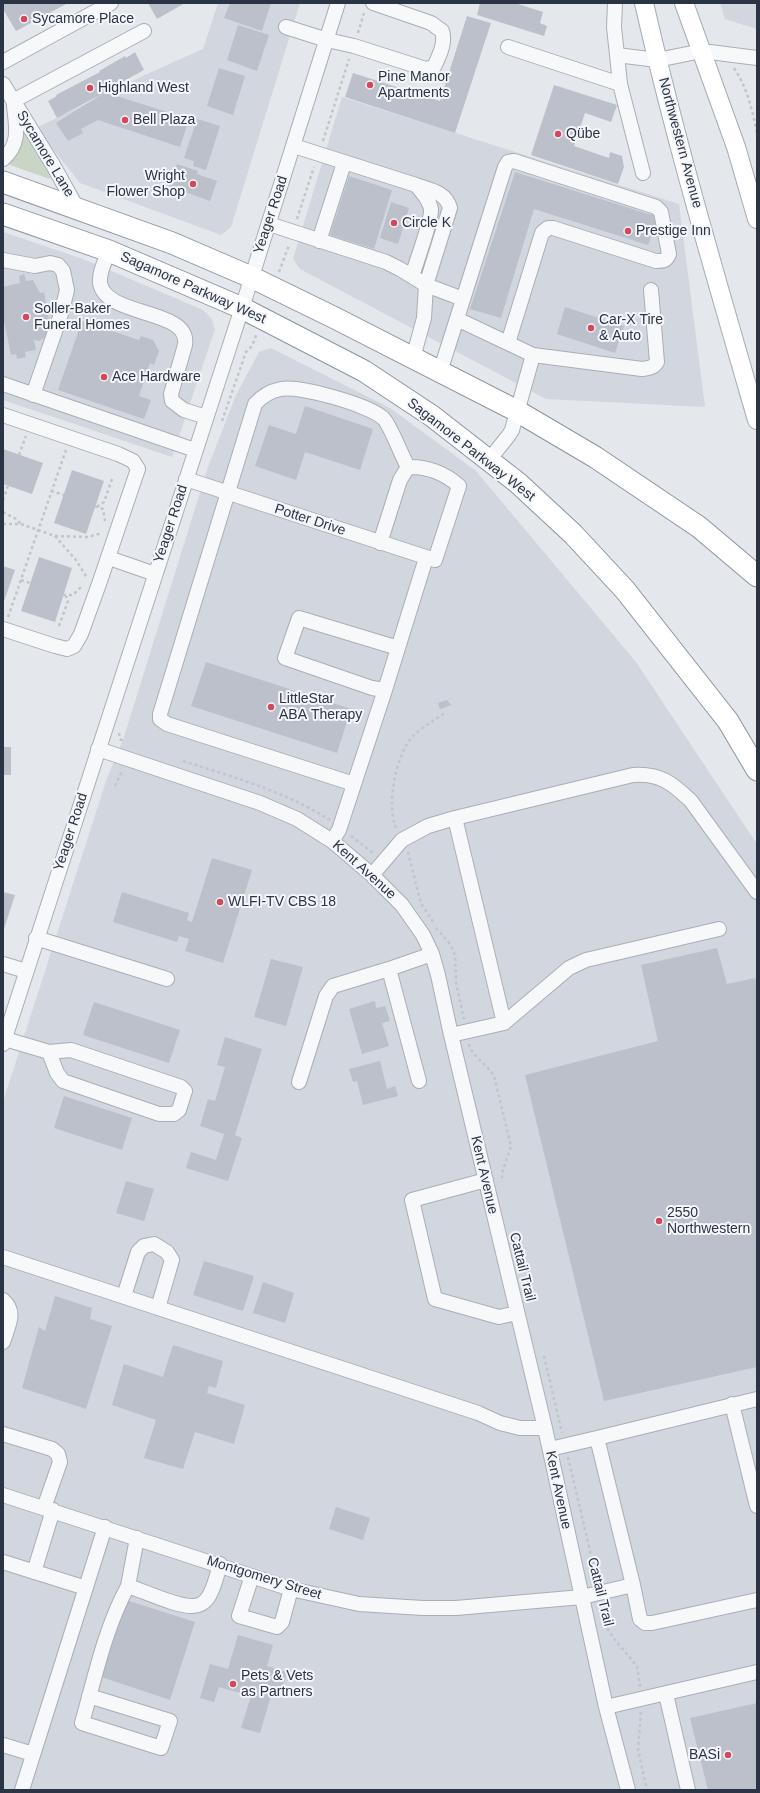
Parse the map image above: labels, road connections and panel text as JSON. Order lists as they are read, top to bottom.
{
  "streets": {
    "highway": ["Sagamore Parkway West"],
    "main road": ["Northwestern Avenue"],
    "street": [
      "Sycamore Lane",
      "Yeager Road",
      "Potter Drive",
      "Kent Avenue",
      "Montgomery Street"
    ],
    "path": ["Cattail Trail"]
  },
  "crossings": [
    ["Yeager Road", "Sagamore Parkway West"],
    ["Yeager Road", "Potter Drive"],
    ["Yeager Road", "Kent Avenue"],
    ["Kent Avenue", "Montgomery Street"],
    ["Cattail Trail", "Montgomery Street"]
  ],
  "places": [
    "Sycamore Place",
    "Pine Manor Apartments",
    "Highland West",
    "Bell Plaza",
    "Qübe",
    "Wright Flower Shop",
    "Circle K",
    "Prestige Inn",
    "Soller-Baker Funeral Homes",
    "Car-X Tire & Auto",
    "Ace Hardware",
    "LittleStar ABA Therapy",
    "WLFI-TV CBS 18",
    "2550 Northwestern",
    "Pets & Vets as Partners",
    "BASi"
  ]
}
